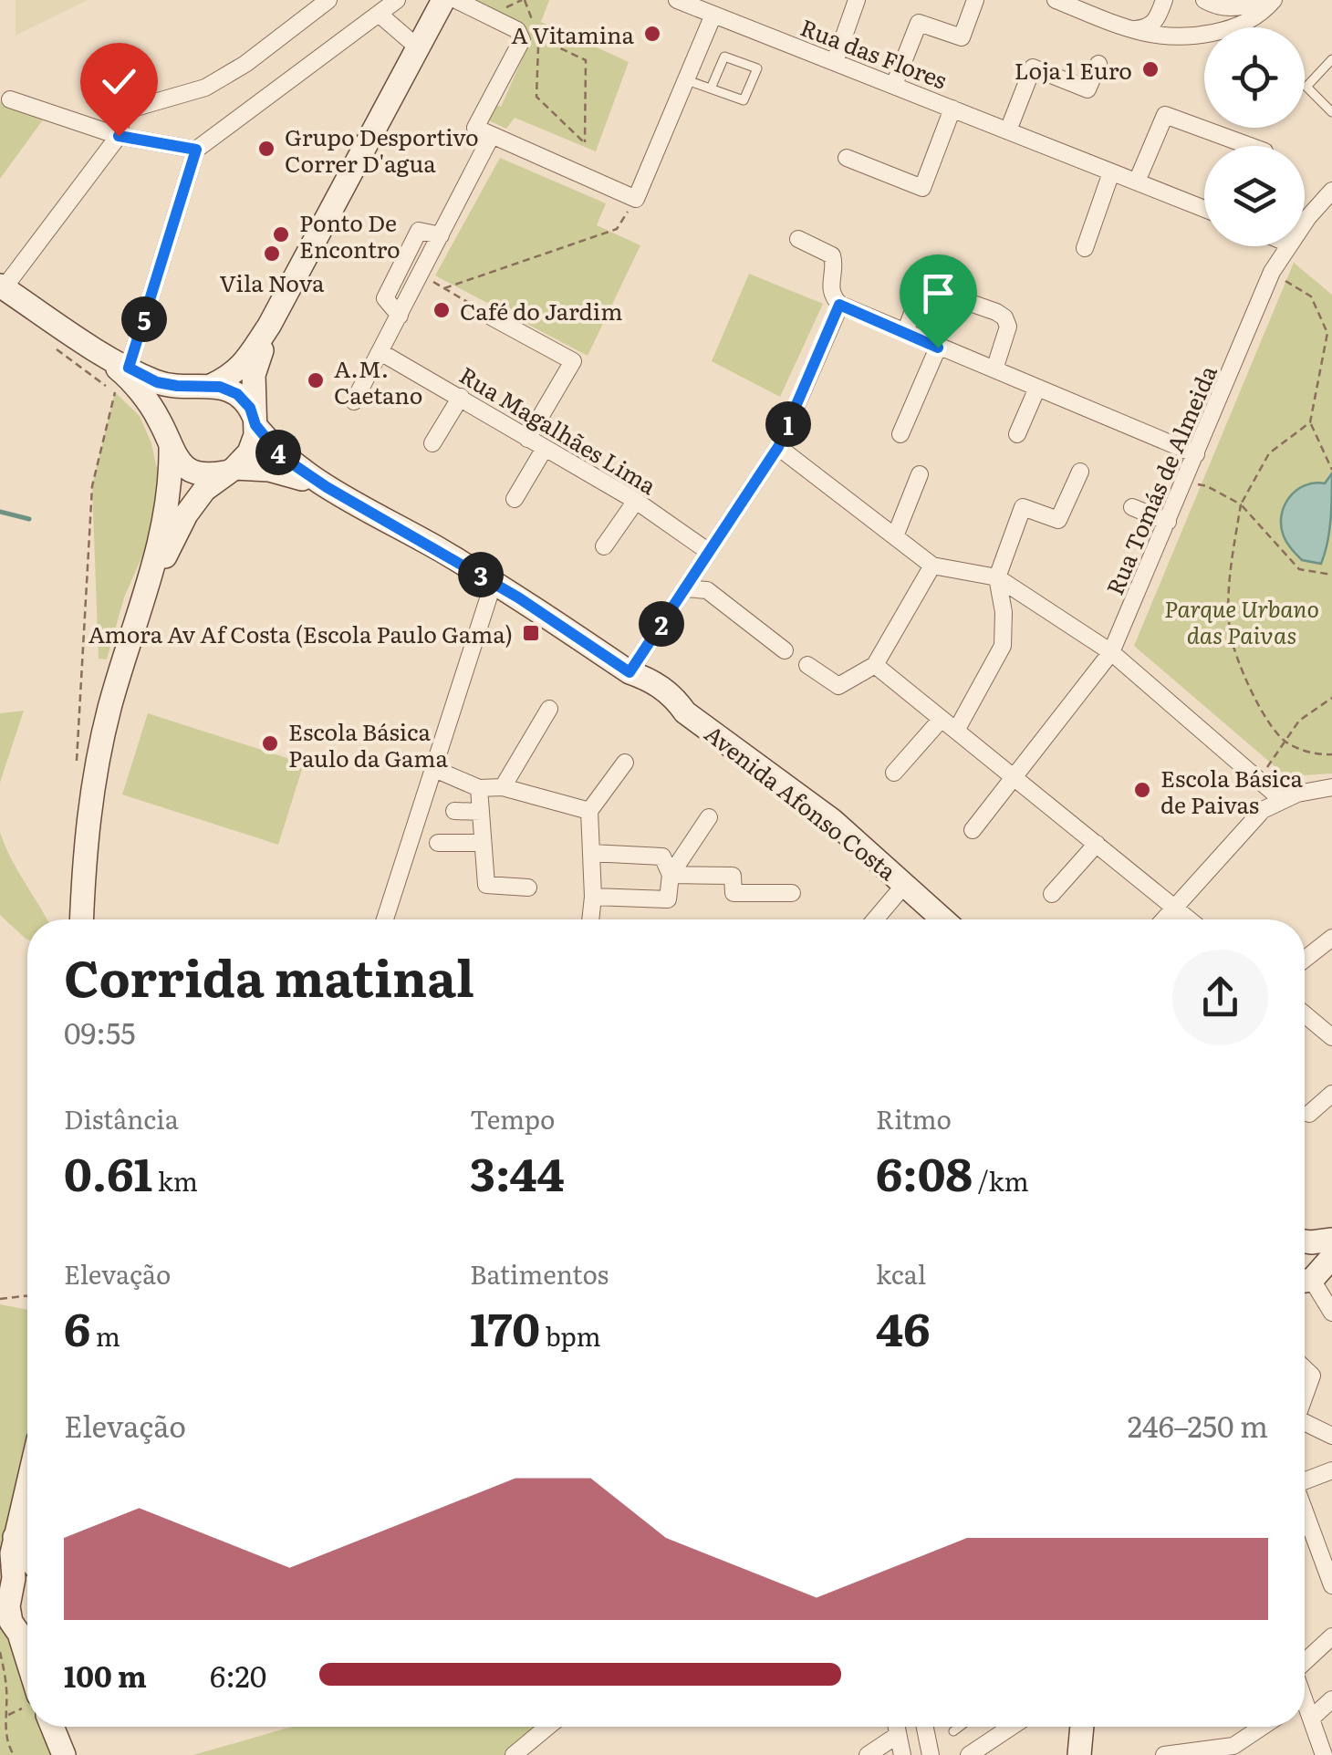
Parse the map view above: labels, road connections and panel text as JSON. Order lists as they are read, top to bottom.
{
  "streets": {
    "main road": ["Avenida Afonso Costa"],
    "street": ["Rua das Flores", "Rua Magalhães Lima", "Rua Tomás de Almeida"]
  },
  "parks": ["Parque Urbano das Paivas"],
  "places": {
    "other": [
      "A Vitamina",
      "Loja 1 Euro",
      "Grupo Desportivo Correr D'agua",
      "Ponto De Encontro",
      "Vila Nova",
      "Café do Jardim",
      "A.M. Caetano",
      "Escola Básica Paulo da Gama",
      "Escola Básica de Paivas"
    ],
    "transit": ["Amora Av Af Costa (Escola Paulo Gama)"]
  },
  "page": {
    "pins": [
      "5",
      "1",
      "4",
      "3",
      "2"
    ],
    "heading": ["Corrida matinal", "09:55"],
    "stats": [
      ["Distância", "0.61 km"],
      ["Tempo", "3:44"],
      ["Ritmo", "6:08 /km"],
      ["Elevação", "6 m"],
      ["Batimentos", "170 bpm"],
      ["kcal", "46"]
    ],
    "chart": ["Elevação", "246–250 m"],
    "list": [
      {
        "name": "100 m",
        "note": "6:20"
      }
    ]
  }
}
